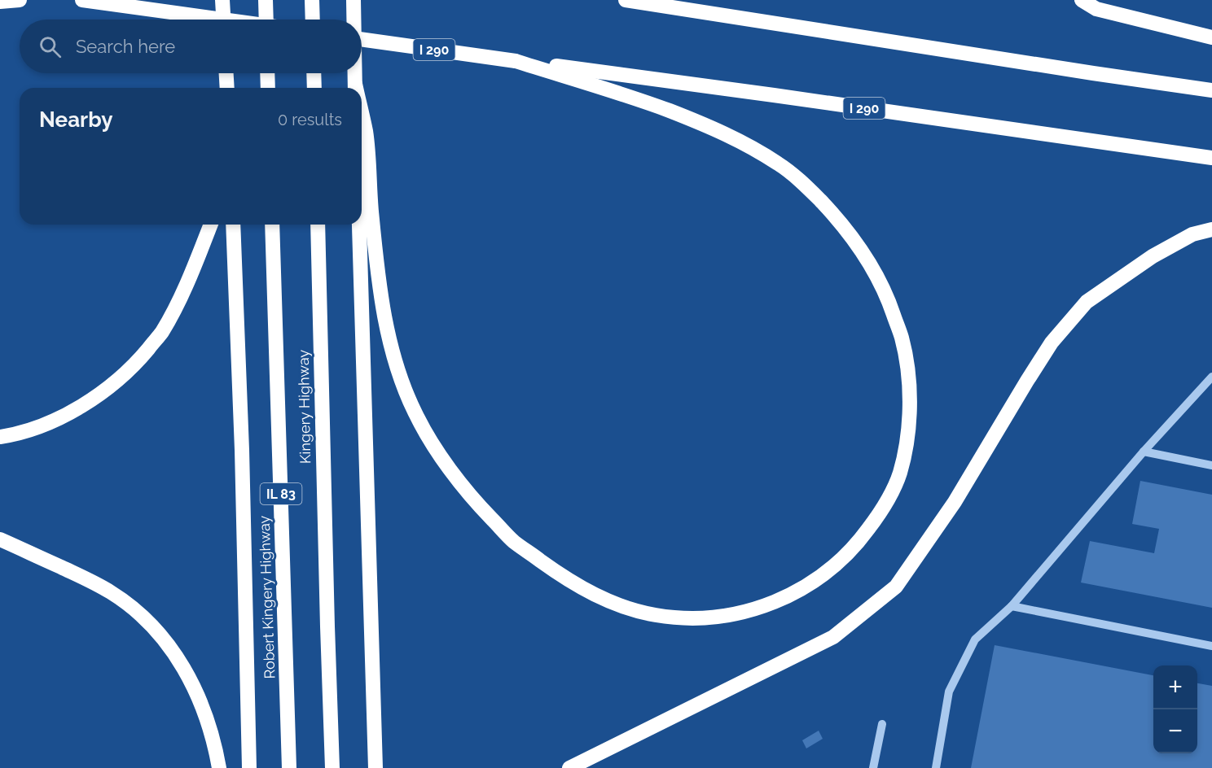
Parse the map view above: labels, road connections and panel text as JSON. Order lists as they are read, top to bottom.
{
  "streets": {
    "highway": [
      "I 290",
      "Kingery Highway",
      "IL 83",
      "Robert Kingery Highway"
    ]
  },
  "page": {
    "search": "Search here",
    "heading": ["Nearby", "0 results"],
    "map_buttons": ["+", "−"]
  }
}
